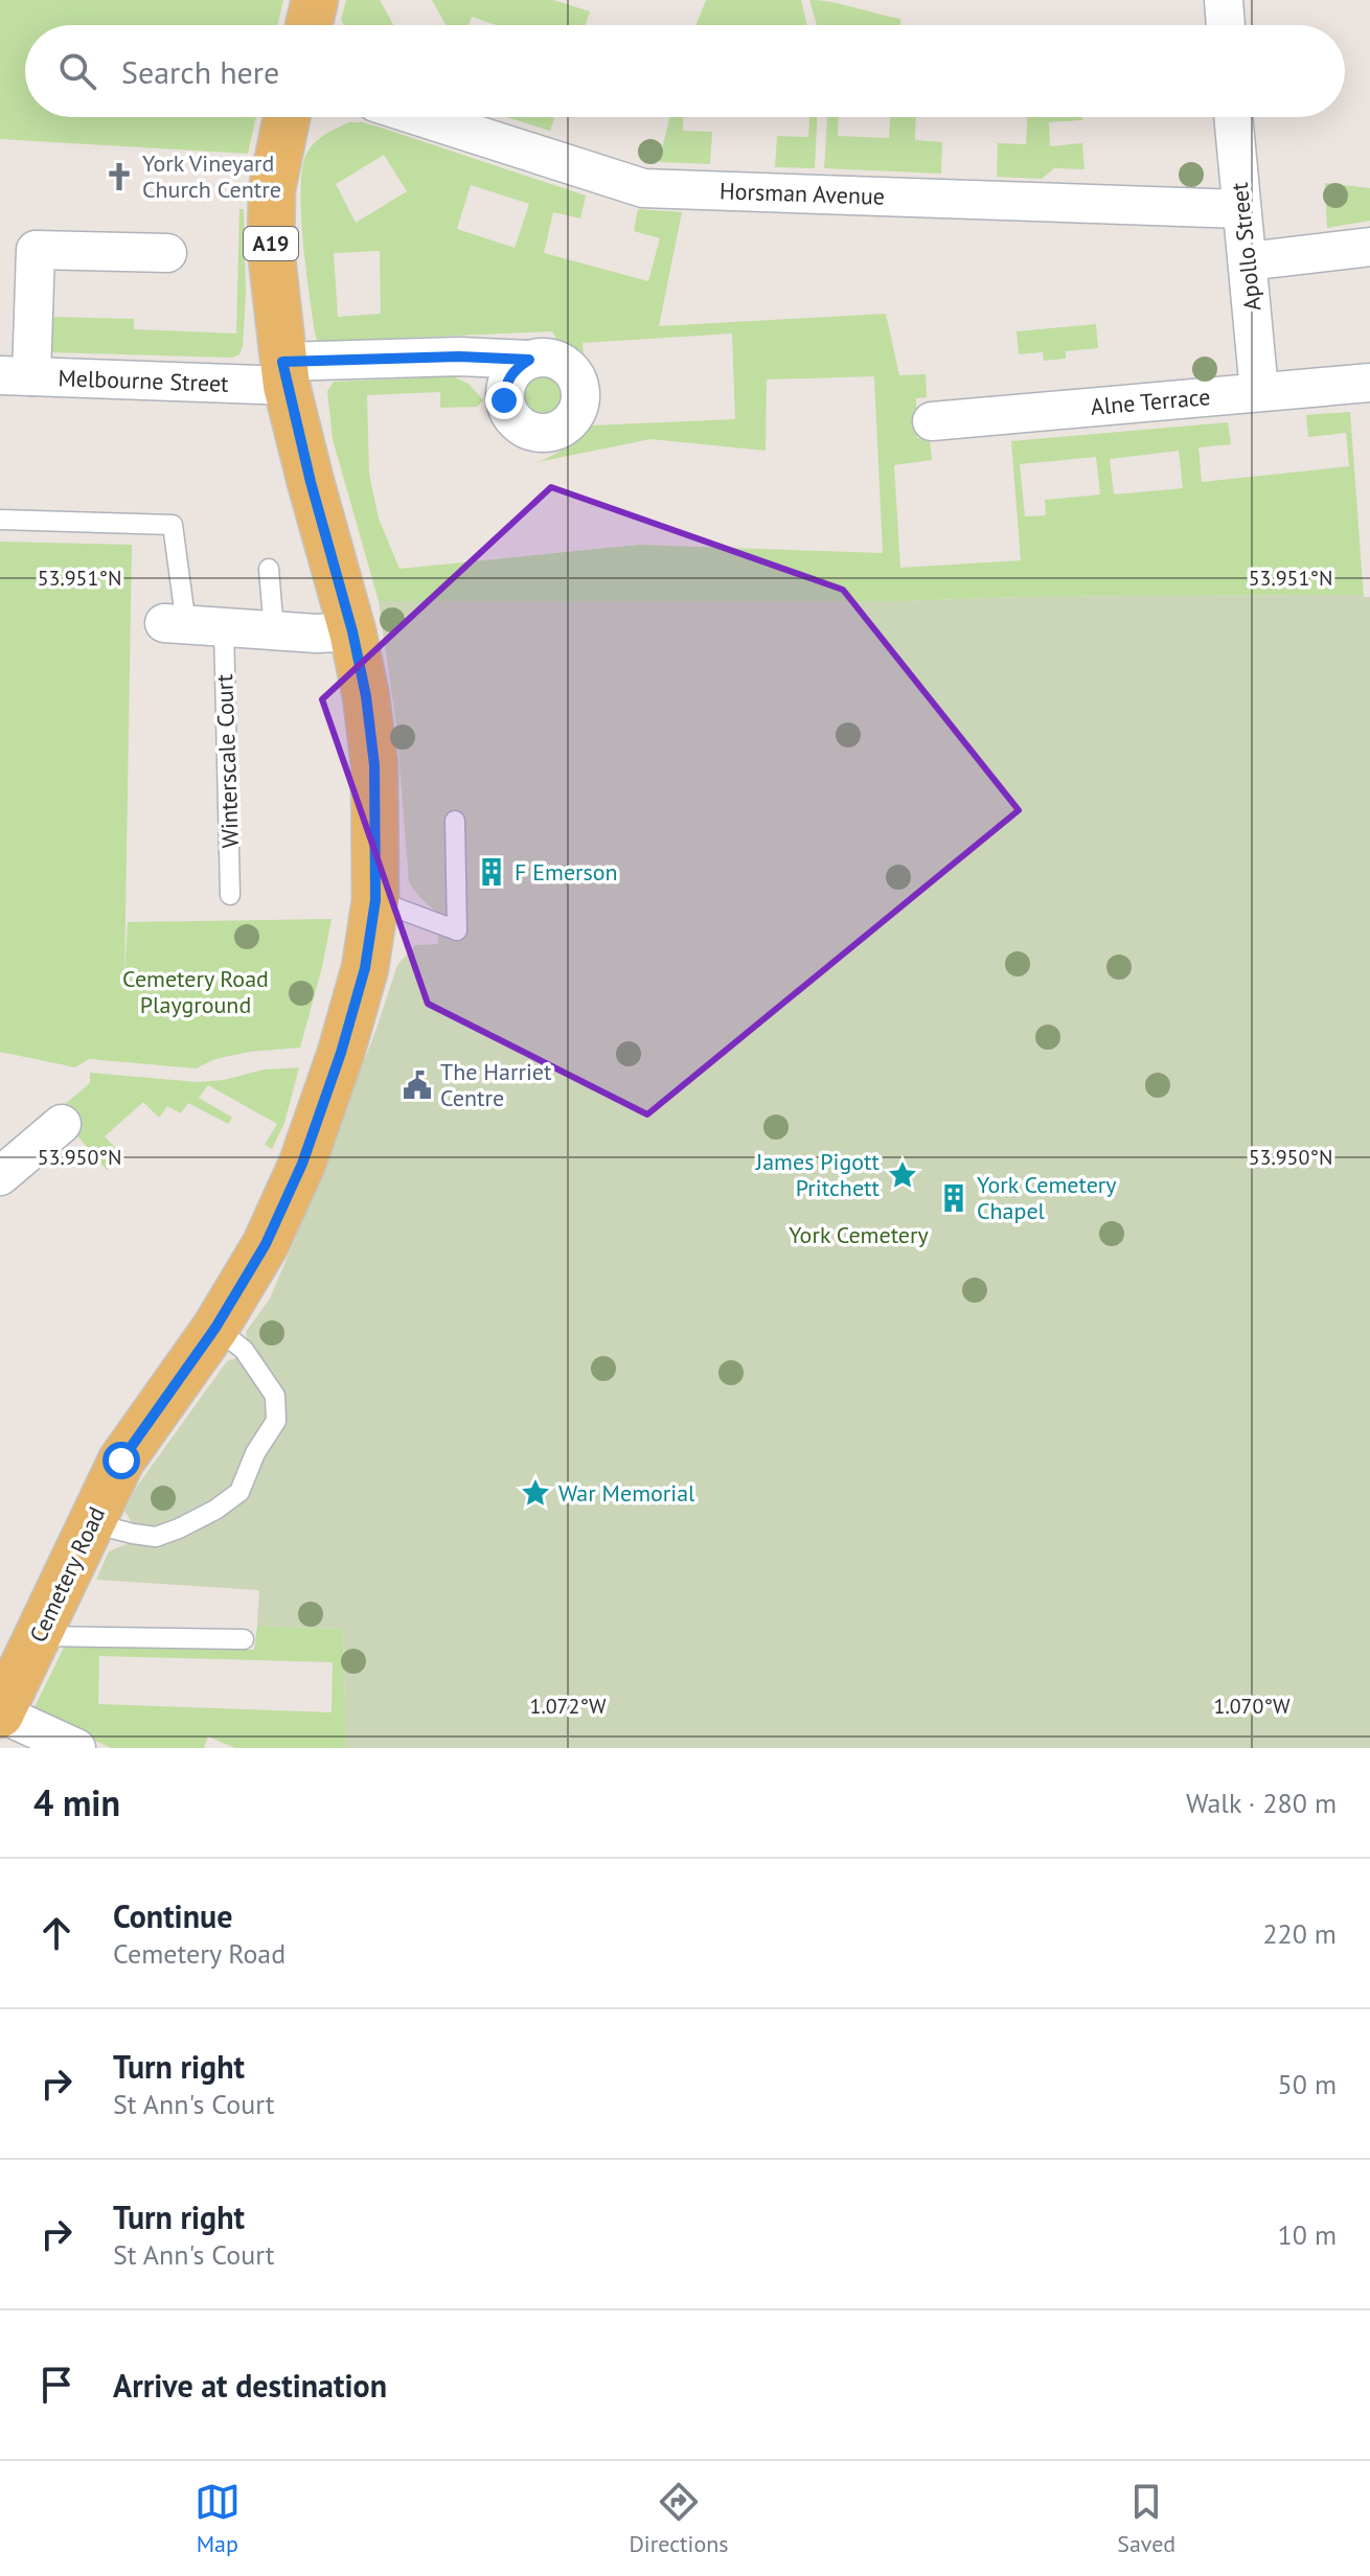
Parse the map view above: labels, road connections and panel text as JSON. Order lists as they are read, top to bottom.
{
  "streets": {
    "main road": ["A19", "Cemetery Road"],
    "street": [
      "Horsman Avenue",
      "Apollo Street",
      "Melbourne Street",
      "Alne Terrace"
    ],
    "lane": ["Winterscale Court"]
  },
  "crossings": [
    ["Horsman Avenue", "Apollo Street"],
    ["Apollo Street", "Alne Terrace"],
    ["Melbourne Street", "Cemetery Road"]
  ],
  "parks": ["Cemetery Road Playground", "York Cemetery"],
  "places": {
    "church": ["York Vineyard Church Centre"],
    "building": ["F Emerson", "York Cemetery Chapel"],
    "public building": ["The Harriet Centre"],
    "place": ["James Pigott Pritchett", "War Memorial"]
  },
  "page": {
    "search": "Search here",
    "heading": ["4 min", "Walk · 280 m"],
    "list": [
      ["Continue", "Cemetery Road", "220 m"],
      ["Turn right", "St Ann's Court", "50 m"],
      ["Turn right", "St Ann's Court", "10 m"],
      "Arrive at destination"
    ],
    "nav": ["Map", "Directions", "Saved"]
  },
  "coordinates": [
    "53.951°N",
    "53.950°N",
    "1.072°W",
    "1.070°W"
  ]
}
